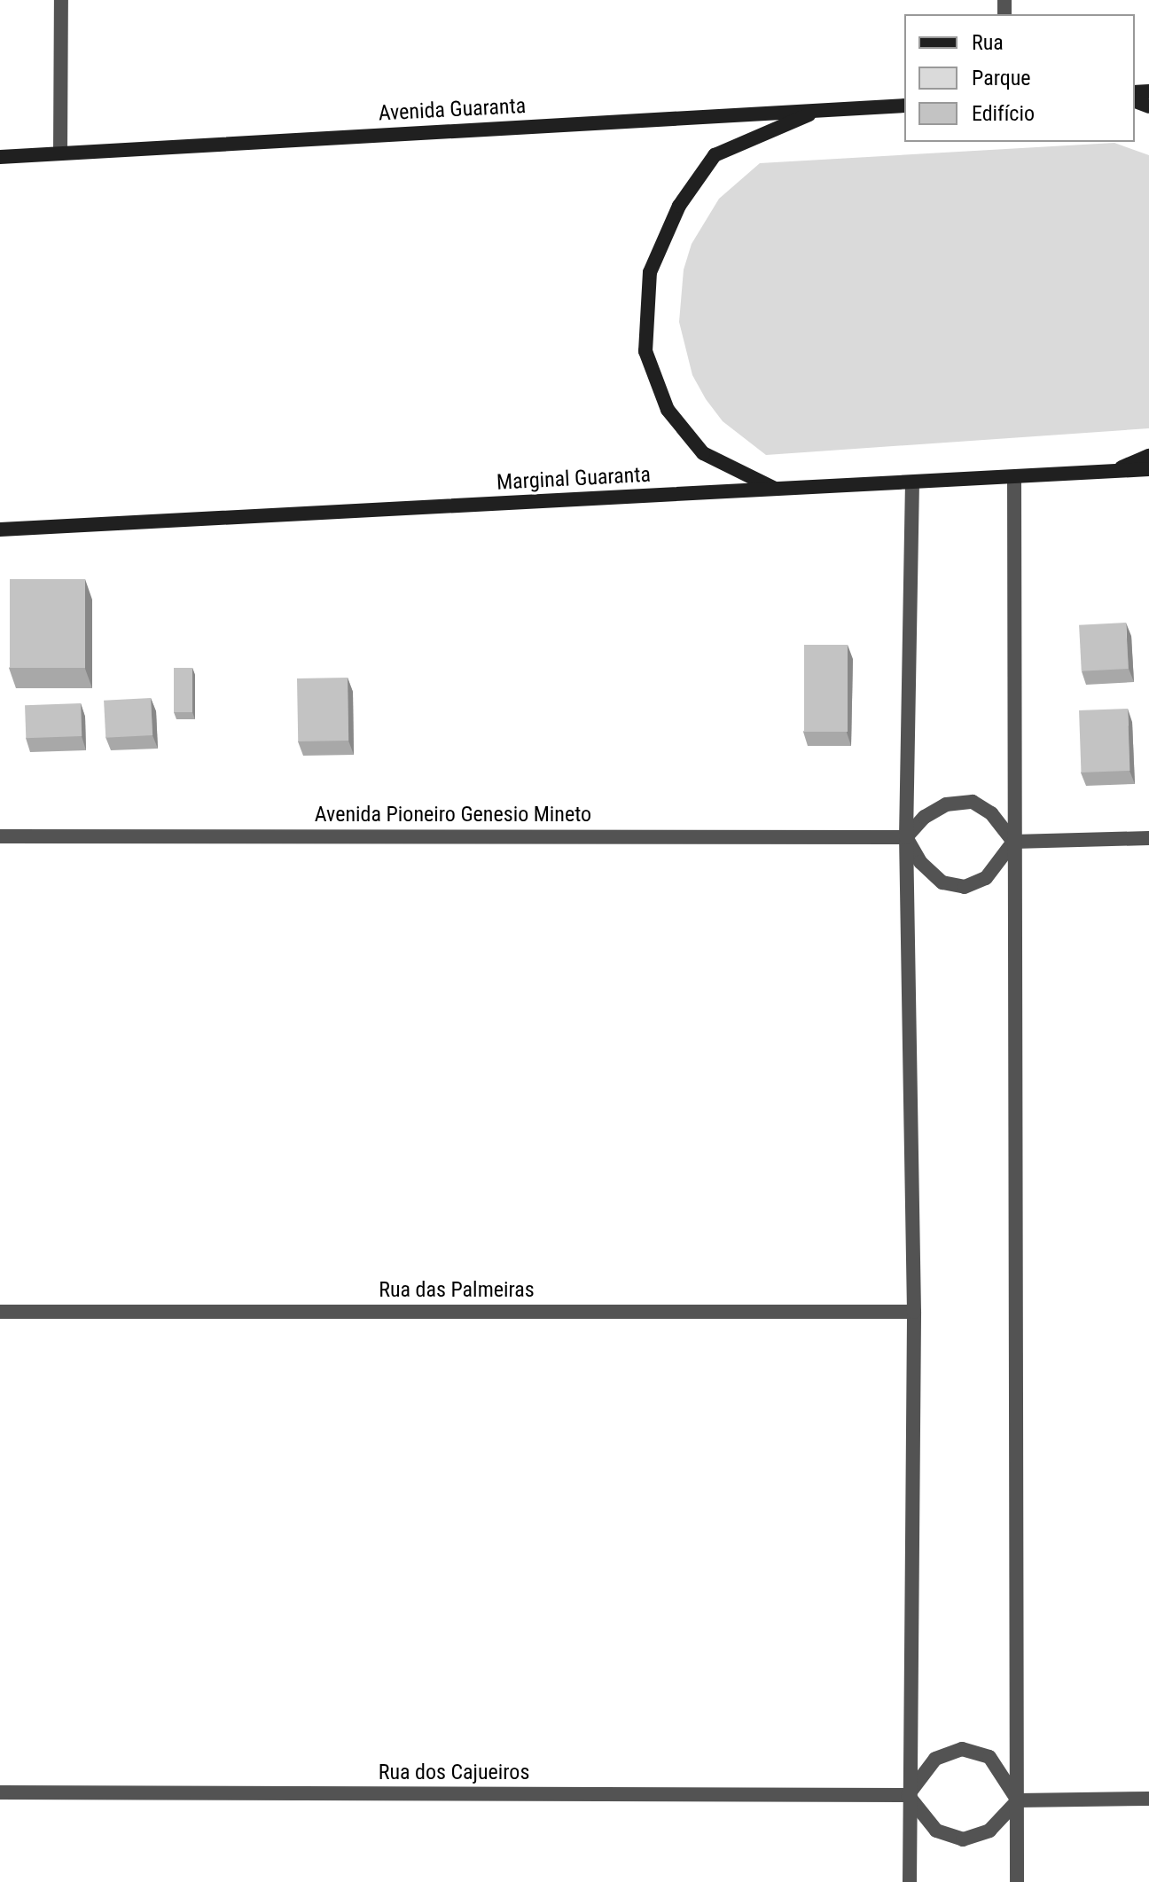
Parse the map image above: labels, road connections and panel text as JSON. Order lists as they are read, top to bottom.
{
  "streets": {
    "main road": ["Avenida Guaranta", "Marginal Guaranta"],
    "street": ["Avenida Pioneiro Genesio Mineto", "Rua das Palmeiras", "Rua dos Cajueiros"]
  },
  "legend": ["Rua", "Parque", "Edifício"]
}
